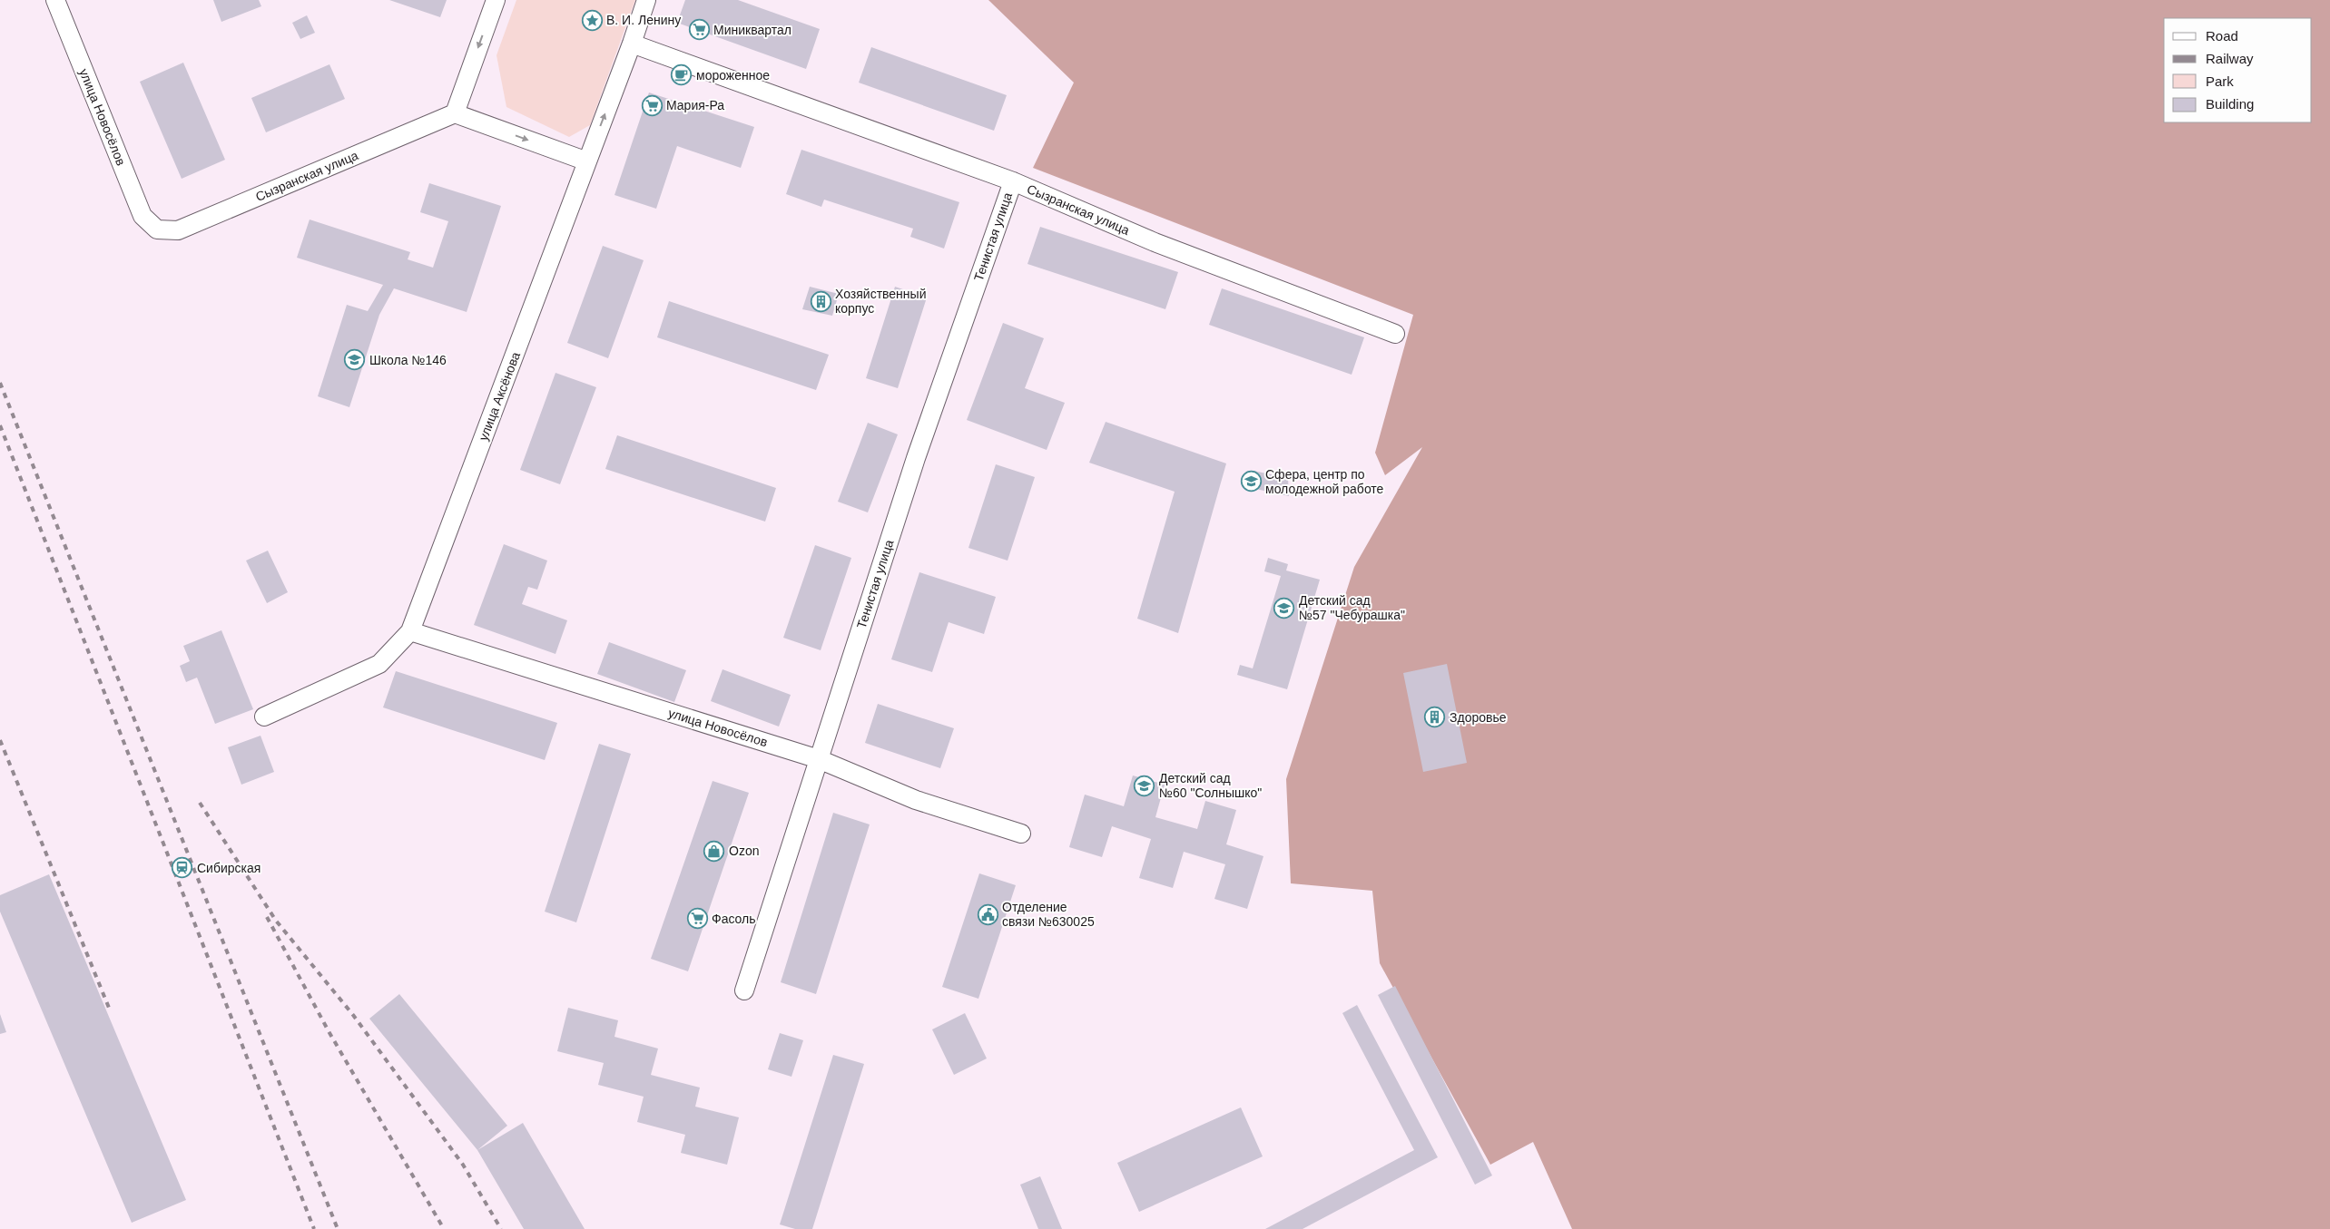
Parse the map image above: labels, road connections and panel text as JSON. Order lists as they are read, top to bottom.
{
  "streets": {
    "street": [
      "улица Новосёлов",
      "Сызранская улица",
      "Тенистая улица",
      "улица Аксёнова"
    ]
  },
  "crossings": [
    ["улица Новосёлов", "Сызранская улица"],
    ["улица Новосёлов", "Тенистая улица"],
    ["улица Новосёлов", "улица Аксёнова"],
    ["Сызранская улица", "Тенистая улица"],
    ["Сызранская улица", "улица Аксёнова"]
  ],
  "places": {
    "place": ["В. И. Ленину"],
    "supermarket": ["Миниквартал", "Мария-Ра", "Фасоль"],
    "cafe": ["мороженное"],
    "building": ["Хозяйственный корпус", "Здоровье"],
    "school or university": [
      "Школа №146",
      "Сфера, центр по молодежной работе",
      "Детский сад №57 \"Чебурашка\"",
      "Детский сад №60 \"Солнышко\""
    ],
    "shop": ["Ozon"],
    "station": ["Сибирская"],
    "public building": ["Отделение связи №630025"]
  },
  "legend": [
    "Road",
    "Railway",
    "Park",
    "Building"
  ]
}
